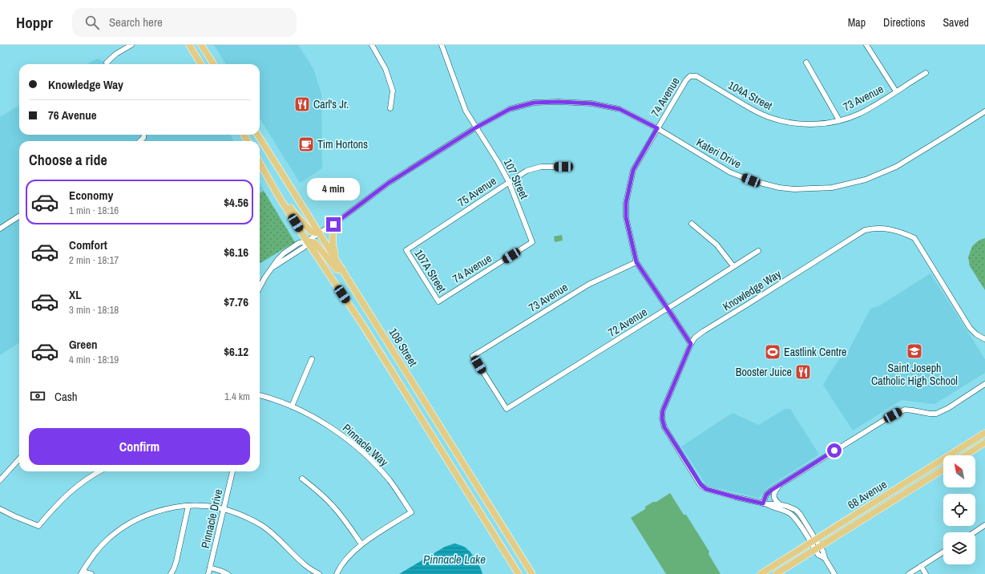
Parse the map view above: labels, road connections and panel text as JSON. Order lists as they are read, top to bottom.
{
  "streets": {
    "main road": ["108 Street", "68 Avenue"],
    "street": [
      "104A Street",
      "74 Avenue",
      "73 Avenue",
      "Kateri Drive",
      "107 Street",
      "75 Avenue",
      "107A Street",
      "Knowledge Way",
      "72 Avenue",
      "Pinnacle Way",
      "Pinnacle Drive"
    ]
  },
  "crossings": [
    ["104A Street", "74 Avenue"],
    ["104A Street", "73 Avenue"],
    ["74 Avenue", "73 Avenue"],
    ["74 Avenue", "Kateri Drive"],
    ["74 Avenue", "107 Street"],
    ["74 Avenue", "107A Street"],
    ["73 Avenue", "72 Avenue"],
    ["Kateri Drive", "107 Street"],
    ["Kateri Drive", "108 Street"],
    ["107 Street", "75 Avenue"],
    ["75 Avenue", "107A Street"],
    ["Knowledge Way", "68 Avenue"]
  ],
  "water": ["Pinnacle Lake"],
  "places": {
    "restaurant": ["Carl's Jr.", "Booster Juice"],
    "cafe": ["Tim Hortons"],
    "school or university": ["Saint Joseph Catholic High School"],
    "sports": ["Eastlink Centre"]
  },
  "north": "top left",
  "page": {
    "header": "Hoppr",
    "search": "Search here",
    "nav": ["Map", "Directions", "Saved"],
    "banner": ["Knowledge Way", "76 Avenue"],
    "heading": "Choose a ride",
    "bubble": "4 min",
    "list": [
      {
        "name": "Economy",
        "note": "1 min · 18:16",
        "value": "$4.56"
      },
      {
        "name": "Comfort",
        "note": "2 min · 18:17",
        "value": "$6.16"
      },
      {
        "name": "XL",
        "note": "3 min · 18:18",
        "value": "$7.76"
      },
      {
        "name": "Green",
        "note": "4 min · 18:19",
        "value": "$6.12"
      }
    ],
    "pay": ["Cash", "1.4 km"],
    "buttons": "Confirm"
  }
}
